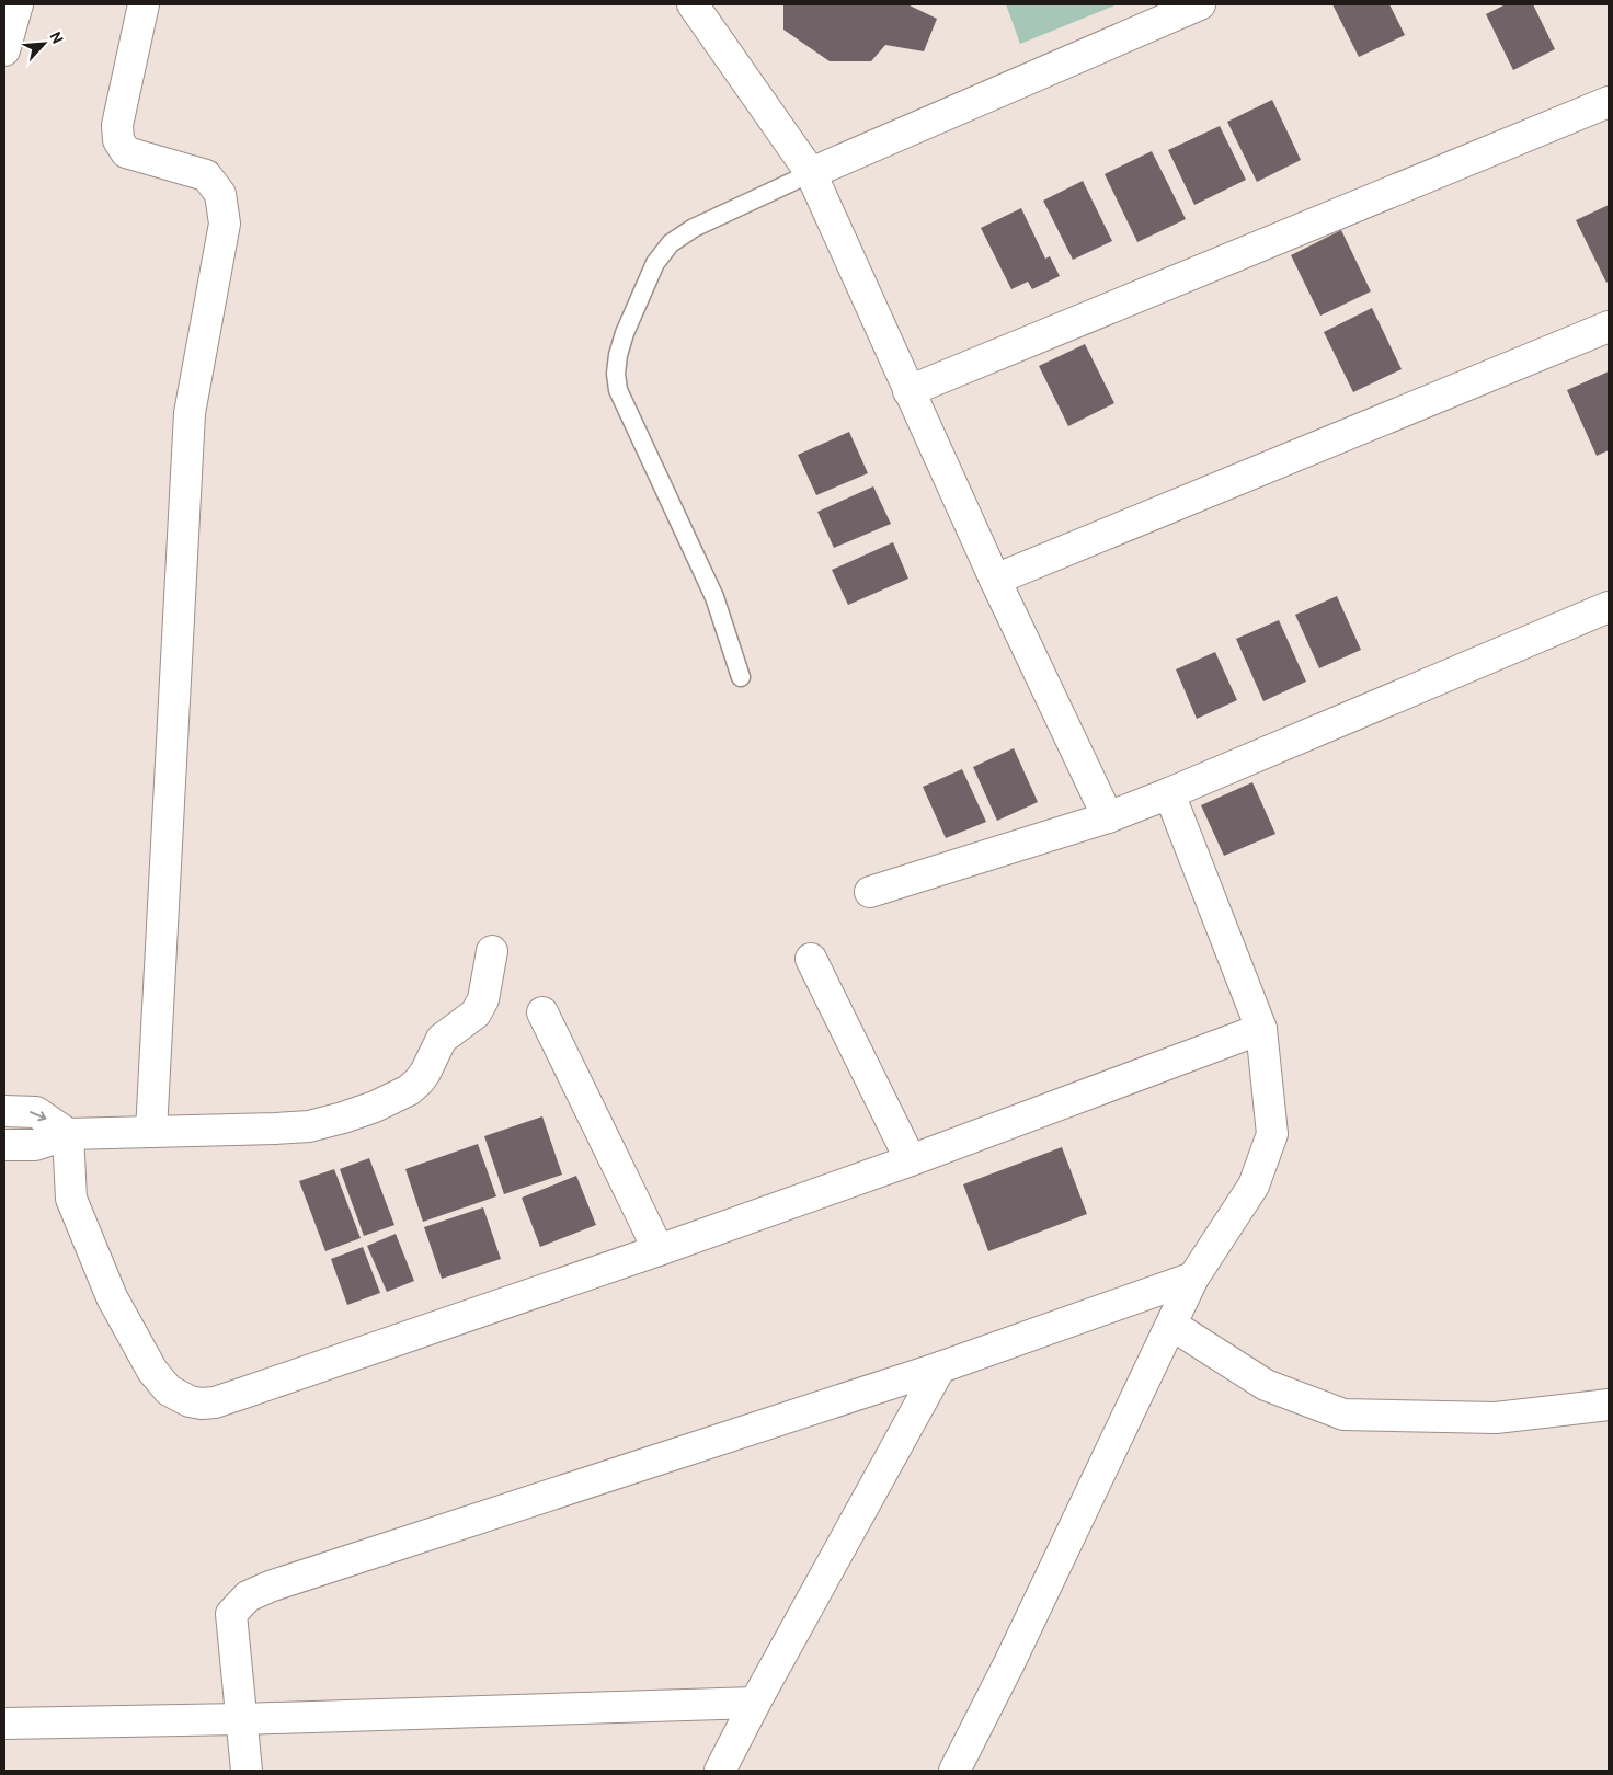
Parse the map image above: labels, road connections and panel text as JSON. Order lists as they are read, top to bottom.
{
  "north": "top right"
}
